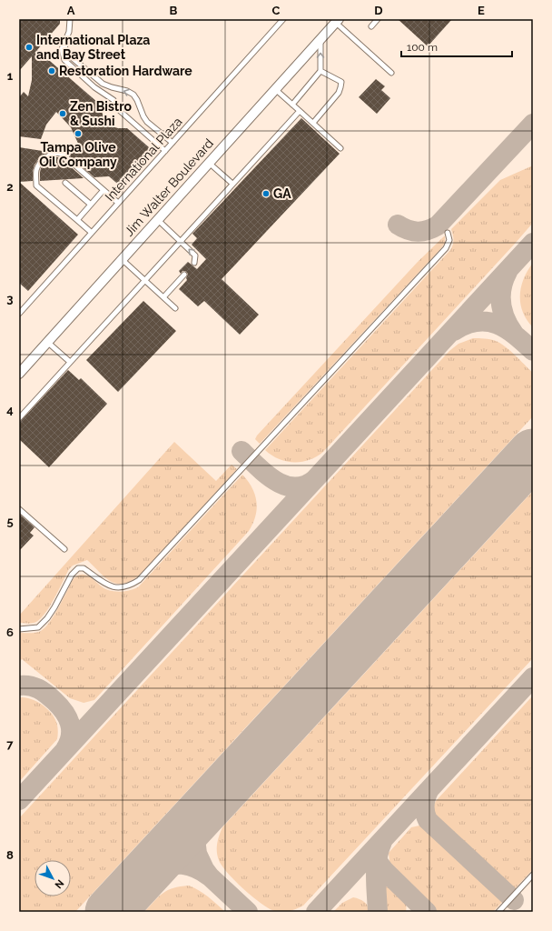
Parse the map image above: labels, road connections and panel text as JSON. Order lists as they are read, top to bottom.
{
  "streets": {
    "street": ["Jim Walter Boulevard"],
    "lane": ["International Plaza"]
  },
  "places": [
    "International Plaza and Bay Street",
    "Restoration Hardware",
    "Zen Bistro & Sushi",
    "Tampa Olive Oil Company",
    "GA"
  ],
  "scale_bar": "100 m",
  "north": "bottom right",
  "grid": {
    "columns": [
      "A",
      "B",
      "C",
      "D",
      "E"
    ],
    "rows": [
      "1",
      "2",
      "3",
      "4",
      "5",
      "6",
      "7",
      "8"
    ]
  }
}
